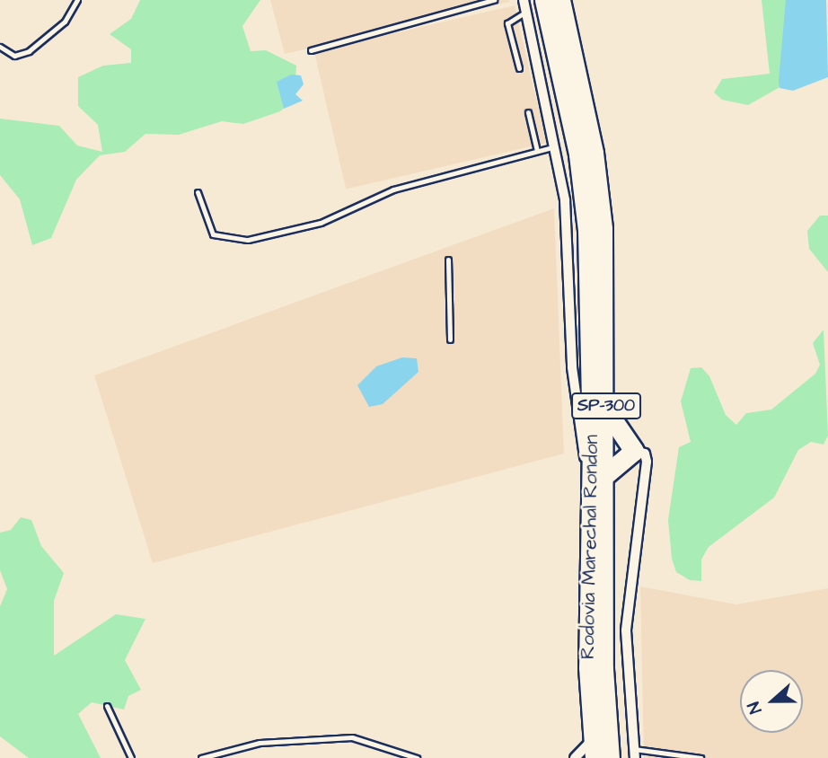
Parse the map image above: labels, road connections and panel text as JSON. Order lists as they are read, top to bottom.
{
  "streets": {
    "highway": ["SP-300", "Rodovia Marechal Rondon"]
  },
  "north": "left"
}
